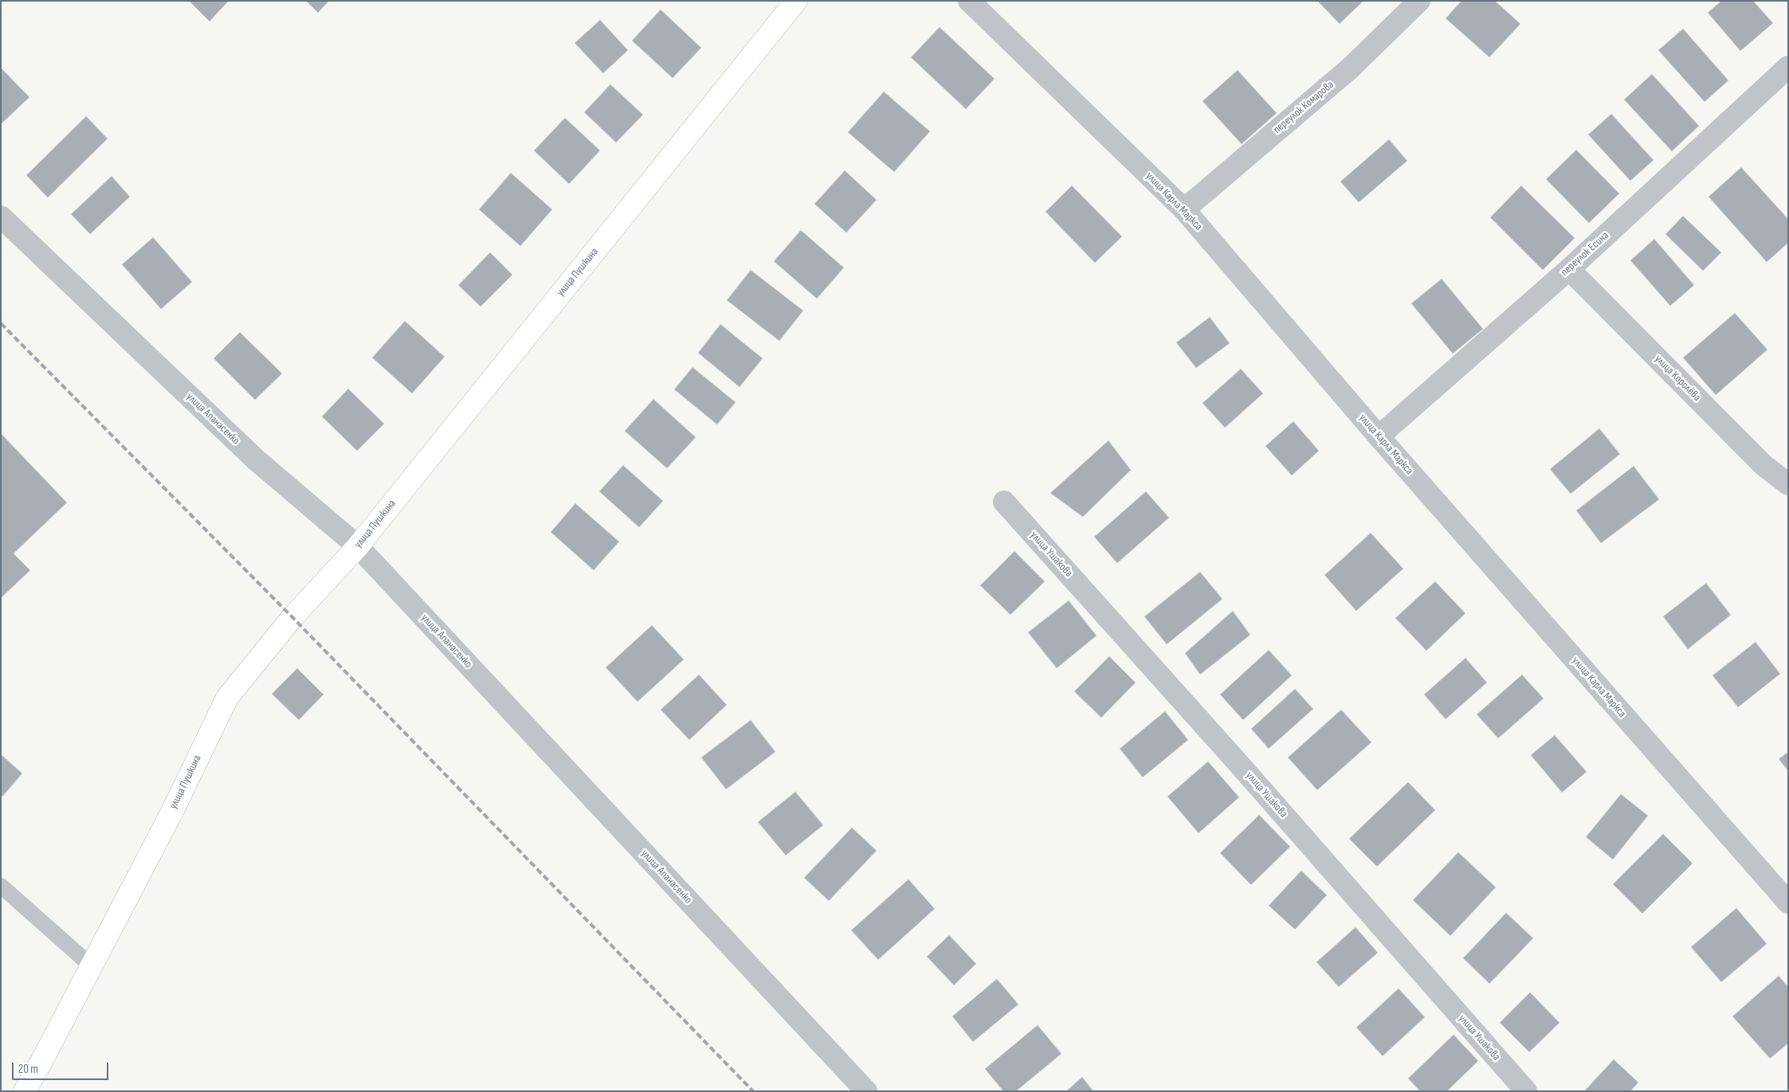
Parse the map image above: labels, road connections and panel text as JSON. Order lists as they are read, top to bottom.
{
  "streets": {
    "main road": ["улица Пушкина"],
    "street": [
      "переулок Комарова",
      "улица Карла Маркса",
      "переулок Есина",
      "улица Королёва",
      "улица Апанасенко",
      "улица Ушакова"
    ]
  },
  "crossings": [
    ["переулок Комарова", "улица Карла Маркса"],
    ["улица Карла Маркса", "переулок Есина"],
    ["переулок Есина", "улица Королёва"],
    ["улица Пушкина", "улица Апанасенко"]
  ],
  "scale_bar": "20 m"
}
